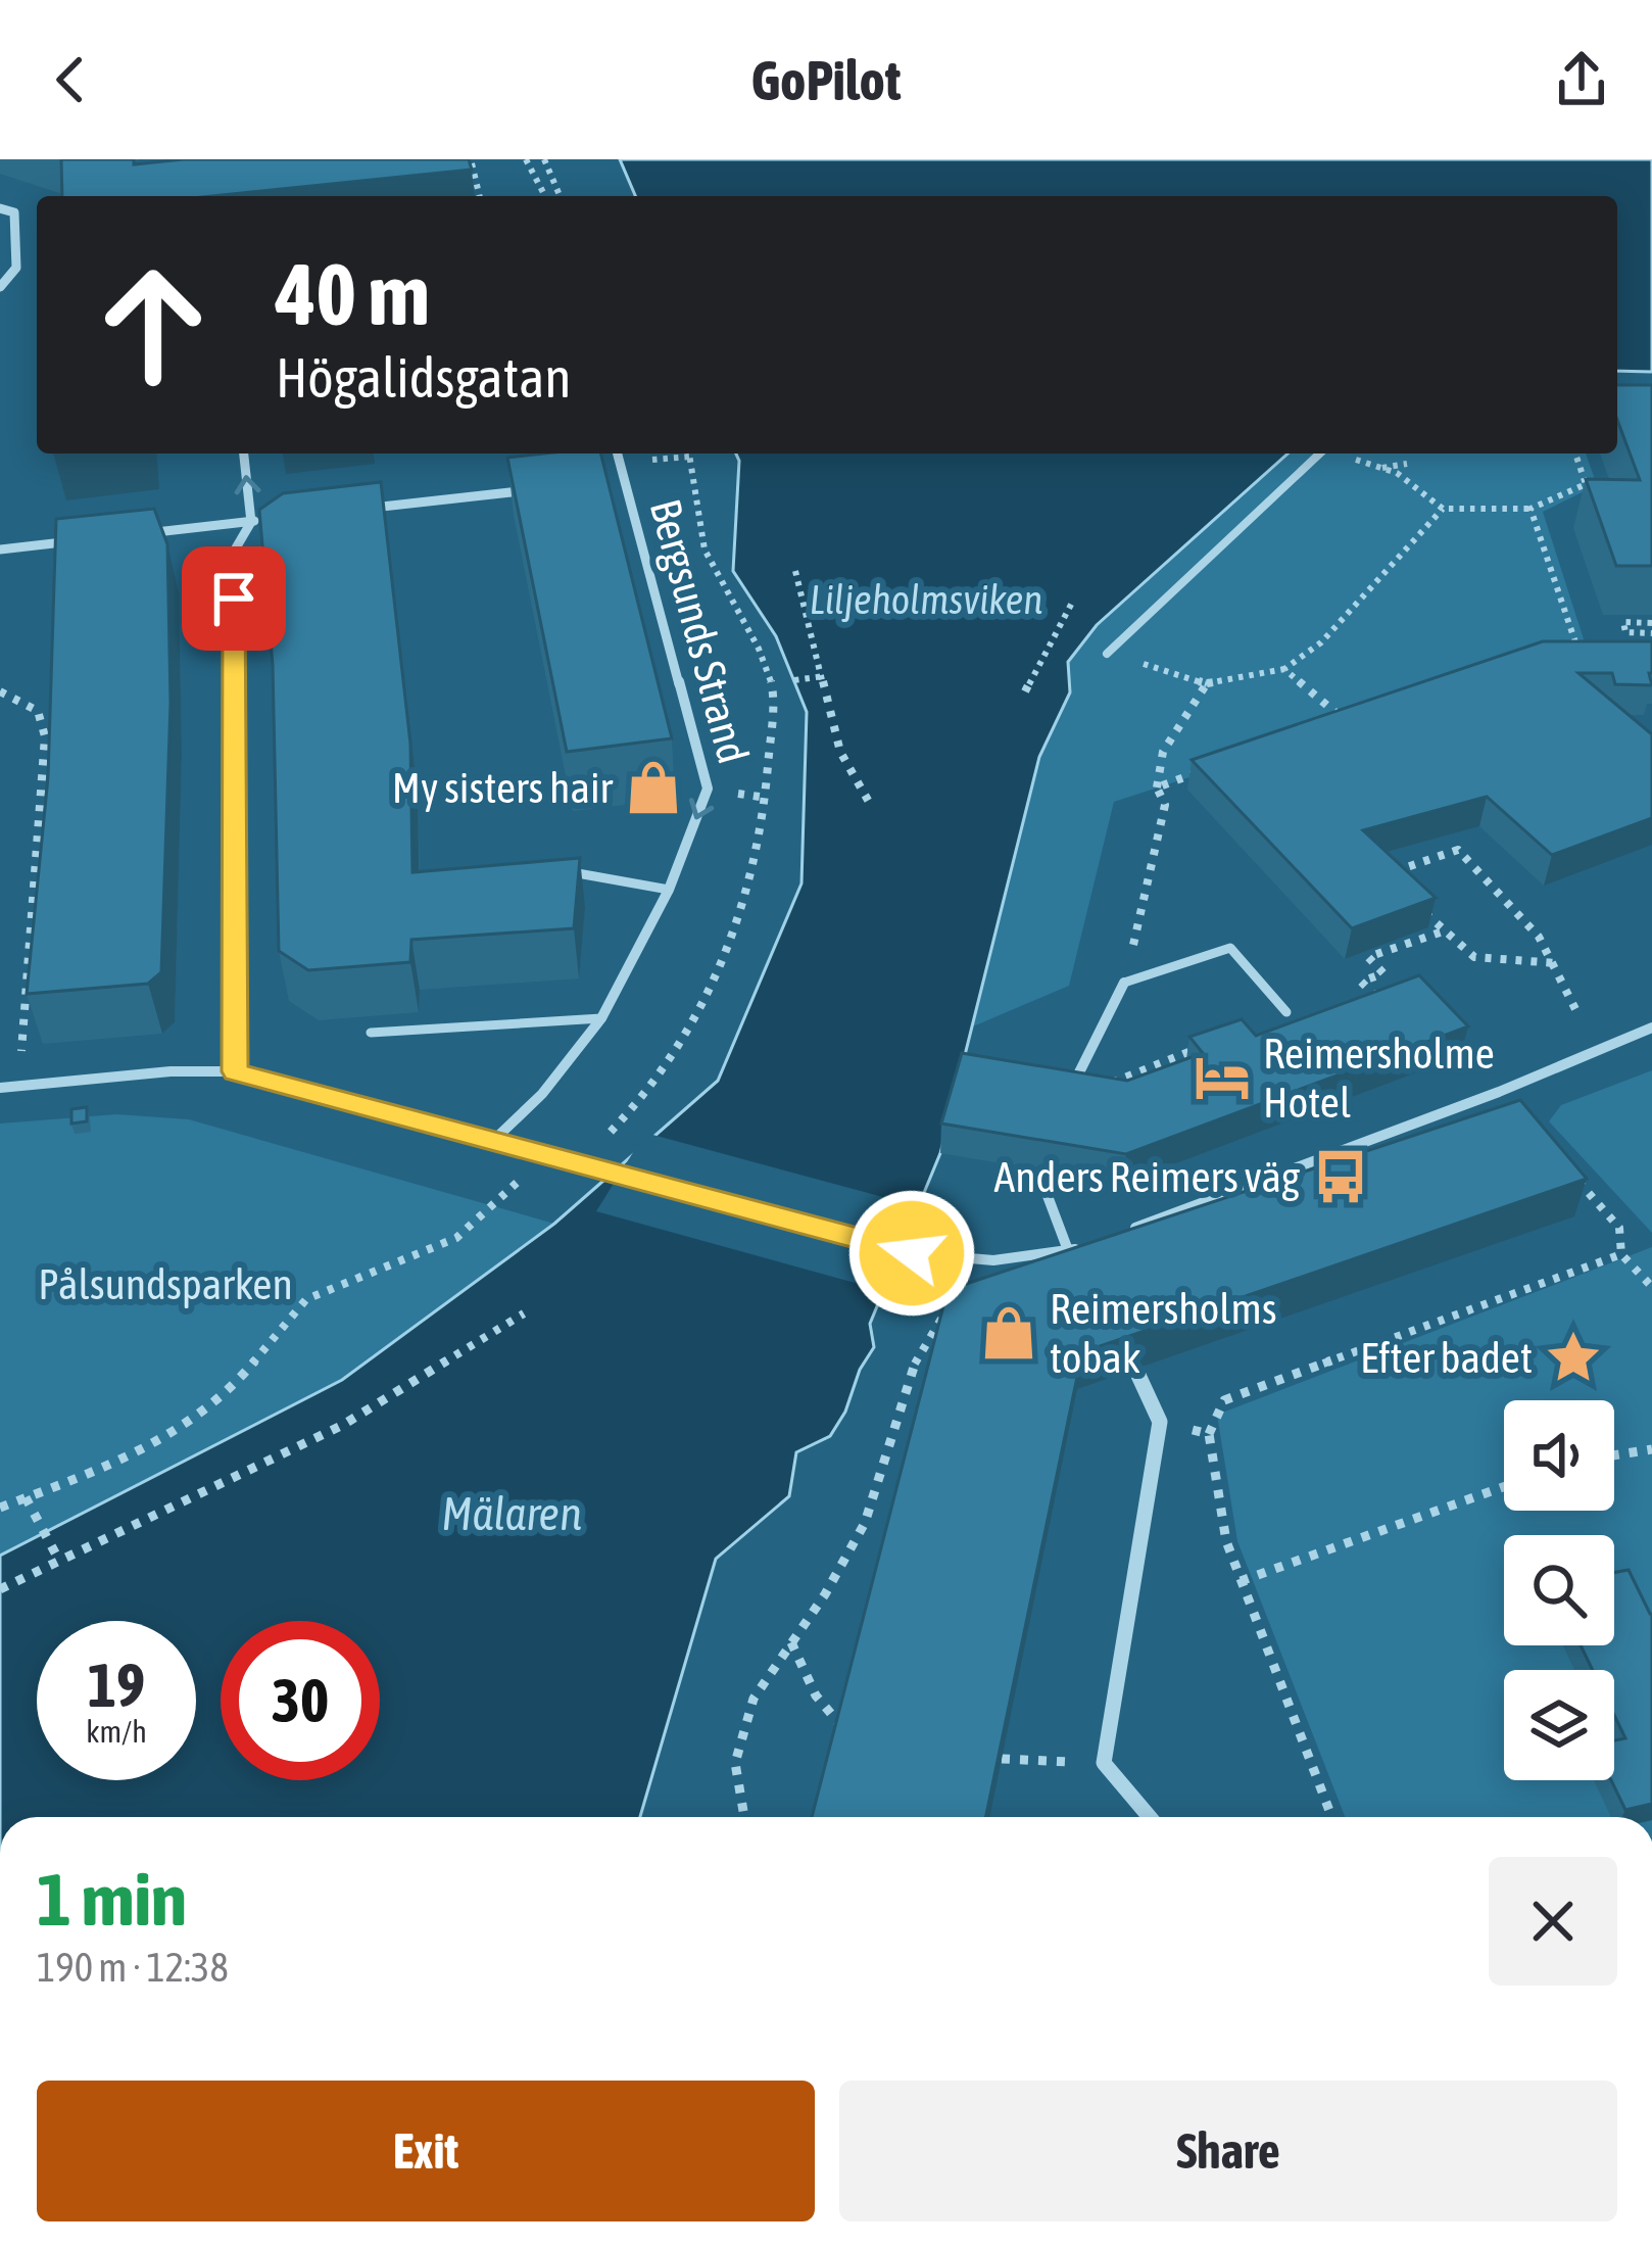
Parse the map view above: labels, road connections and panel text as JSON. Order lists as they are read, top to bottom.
{
  "streets": {
    "street": ["Bergsunds Strand"]
  },
  "one_way": ["Bergsunds Strand"],
  "water": ["Liljeholmsviken", "Mälaren"],
  "parks": ["Pålsundsparken"],
  "places": {
    "shop": ["My sisters hair", "Reimersholms tobak"],
    "hotel": ["Reimersholme Hotel"],
    "bus stop": ["Anders Reimers väg"],
    "place": ["Efter badet"]
  },
  "page": {
    "header": "GoPilot",
    "turn": ["40 m", "Högalidsgatan"],
    "speed": "19 km/h",
    "limit": "30",
    "heading": ["1 min", "190 m · 12:38"],
    "buttons": ["Exit", "Share"]
  }
}
